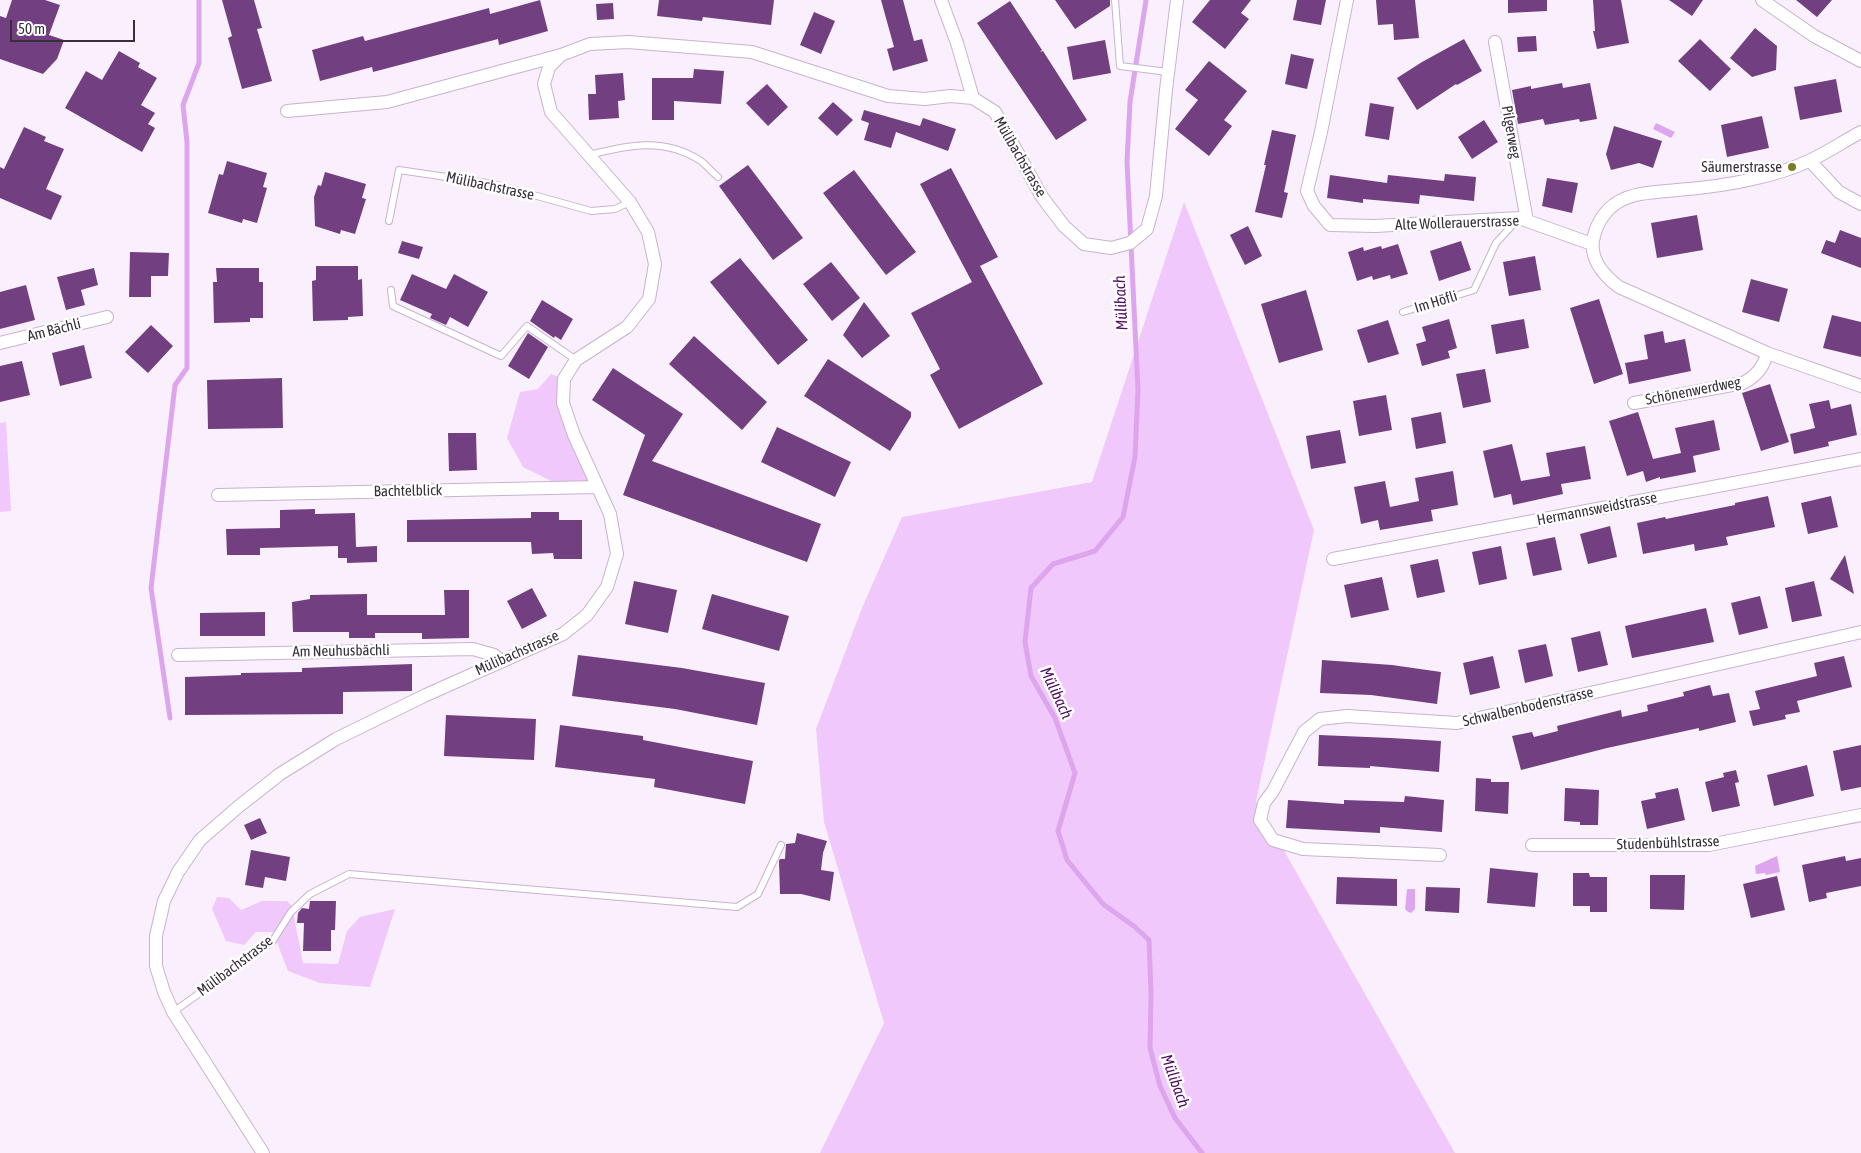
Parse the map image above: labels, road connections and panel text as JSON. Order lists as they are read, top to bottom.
{
  "streets": {
    "street": [
      "Pilgerweg",
      "Mülibachstrasse",
      "Alte Wollerauerstrasse",
      "Am Bächli",
      "Schönenwerdweg",
      "Bachtelblick",
      "Hermannsweidstrasse",
      "Am Neuhusbächli",
      "Schwalbenbodenstrasse",
      "Studenbühlstrasse"
    ],
    "lane": ["Im Höfli"]
  },
  "crossings": [
    ["Pilgerweg", "Alte Wollerauerstrasse"],
    ["Pilgerweg", "Im Höfli"],
    ["Mülibachstrasse", "Bachtelblick"],
    ["Mülibachstrasse", "Am Neuhusbächli"],
    ["Alte Wollerauerstrasse", "Im Höfli"]
  ],
  "water": ["Mülibach"],
  "places": ["Säumerstrasse"],
  "scale_bar": "50 m"
}
